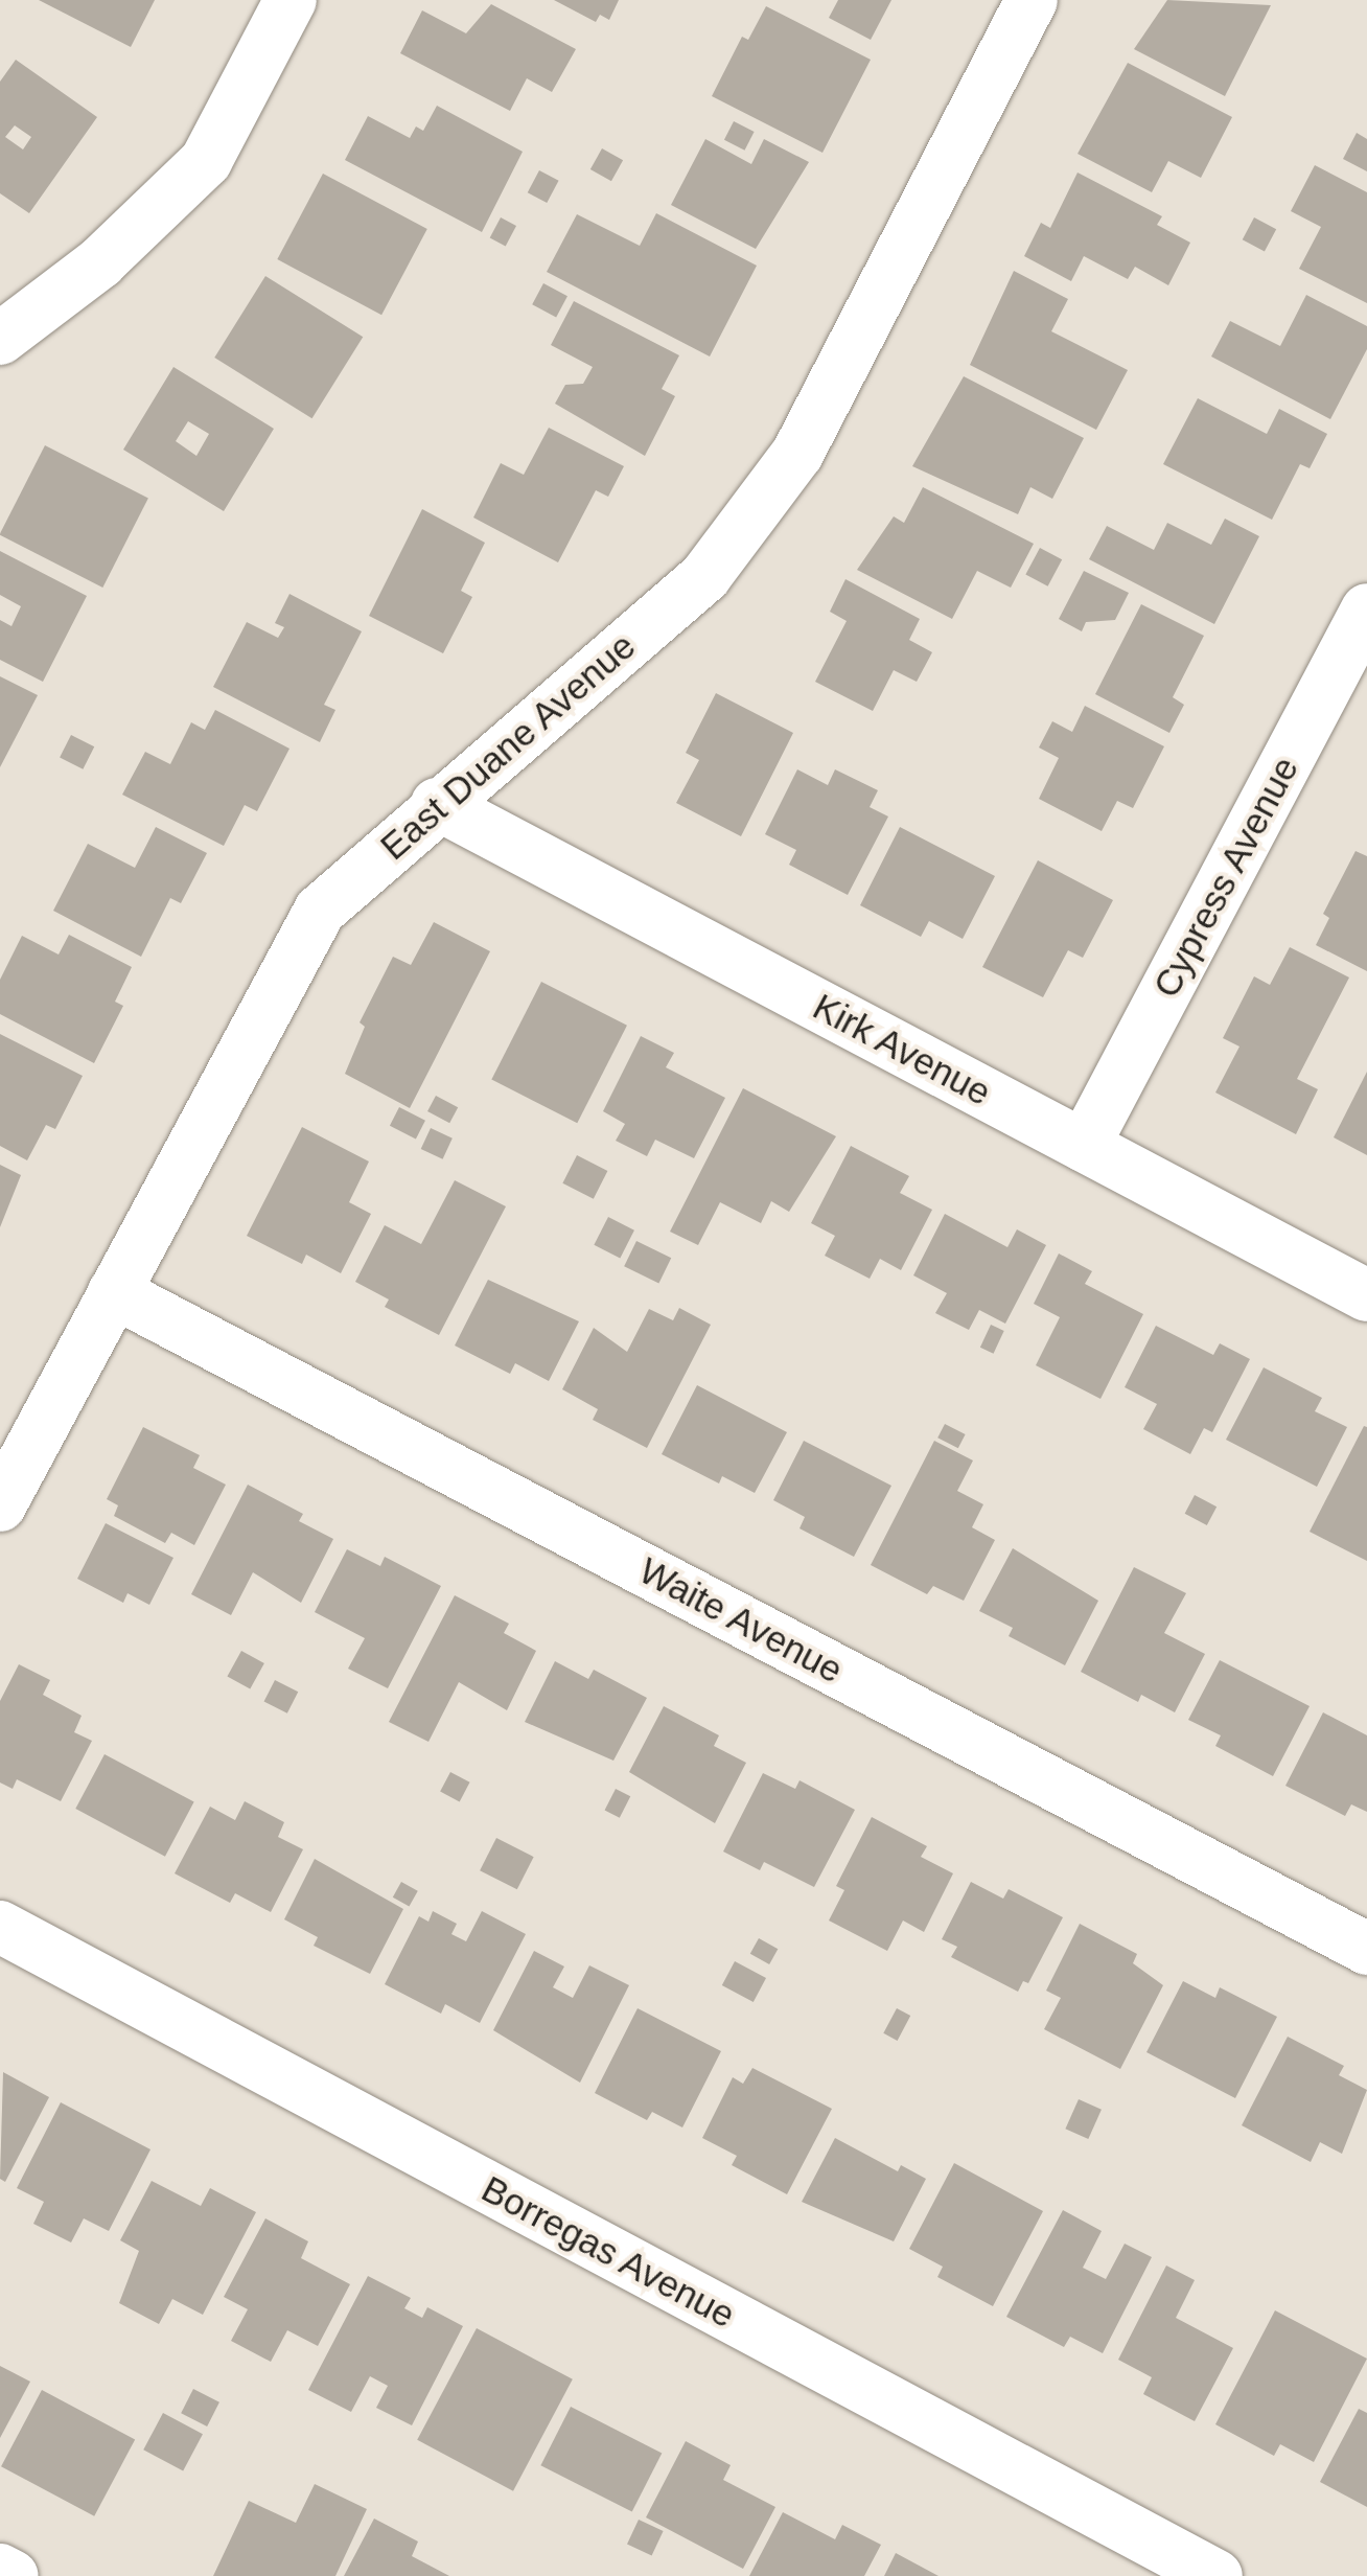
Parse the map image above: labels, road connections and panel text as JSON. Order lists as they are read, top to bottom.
{
  "streets": {
    "street": [
      "East Duane Avenue",
      "Cypress Avenue",
      "Kirk Avenue",
      "Waite Avenue",
      "Borregas Avenue"
    ]
  },
  "crossings": [
    ["East Duane Avenue", "Kirk Avenue"],
    ["East Duane Avenue", "Waite Avenue"],
    ["Cypress Avenue", "Kirk Avenue"]
  ]
}
